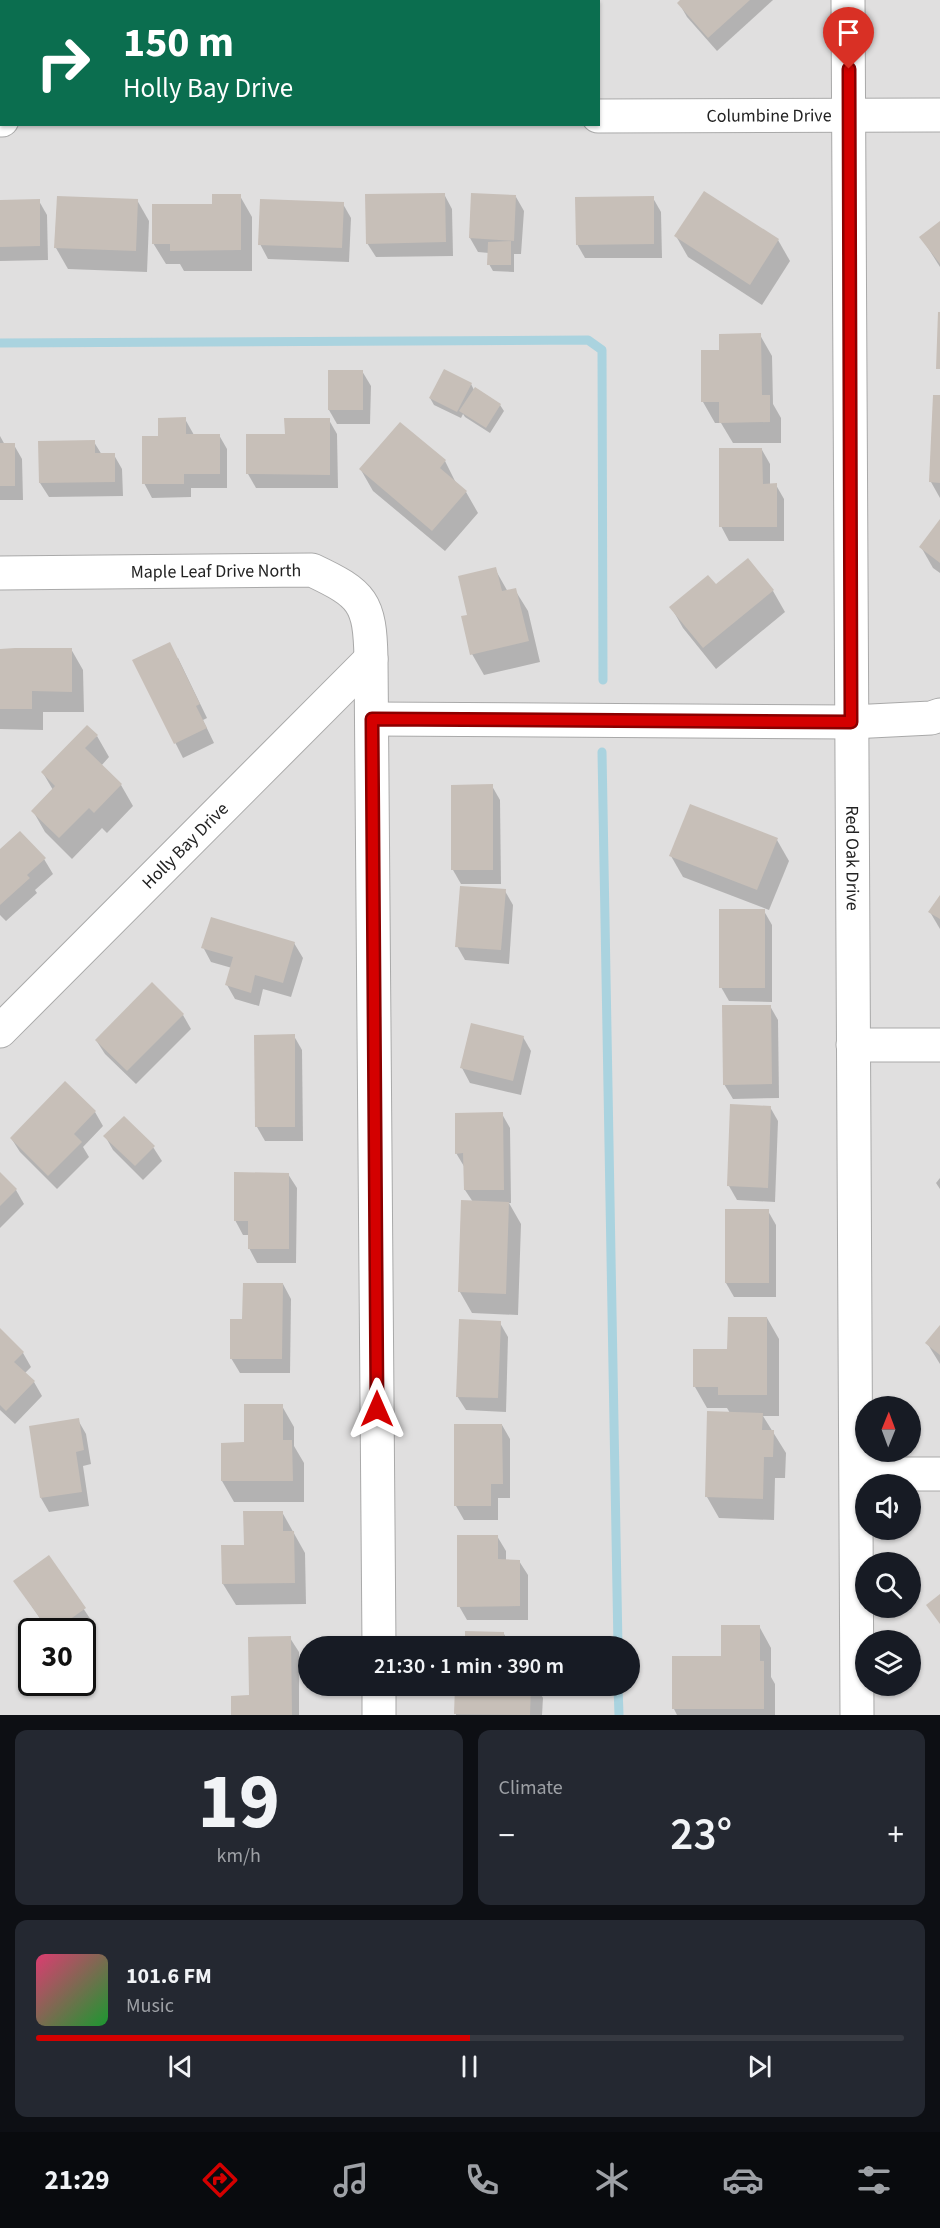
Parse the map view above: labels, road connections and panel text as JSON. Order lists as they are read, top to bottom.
{
  "streets": {
    "street": [
      "Columbine Drive",
      "Maple Leaf Drive North",
      "Holly Bay Drive",
      "Red Oak Drive"
    ]
  },
  "crossings": [
    ["Columbine Drive", "Red Oak Drive"],
    ["Maple Leaf Drive North", "Holly Bay Drive"]
  ],
  "north": "top",
  "page": {
    "turn": ["150 m", "Holly Bay Drive"],
    "limit": "30",
    "trip": "21:30 · 1 min · 390 m",
    "tile": [
      ["19", "km/h"],
      "Climate"
    ],
    "heat": ["−", "23°", "+"],
    "song": ["101.6 FM", "Music"],
    "tabs": "21:29"
  }
}
